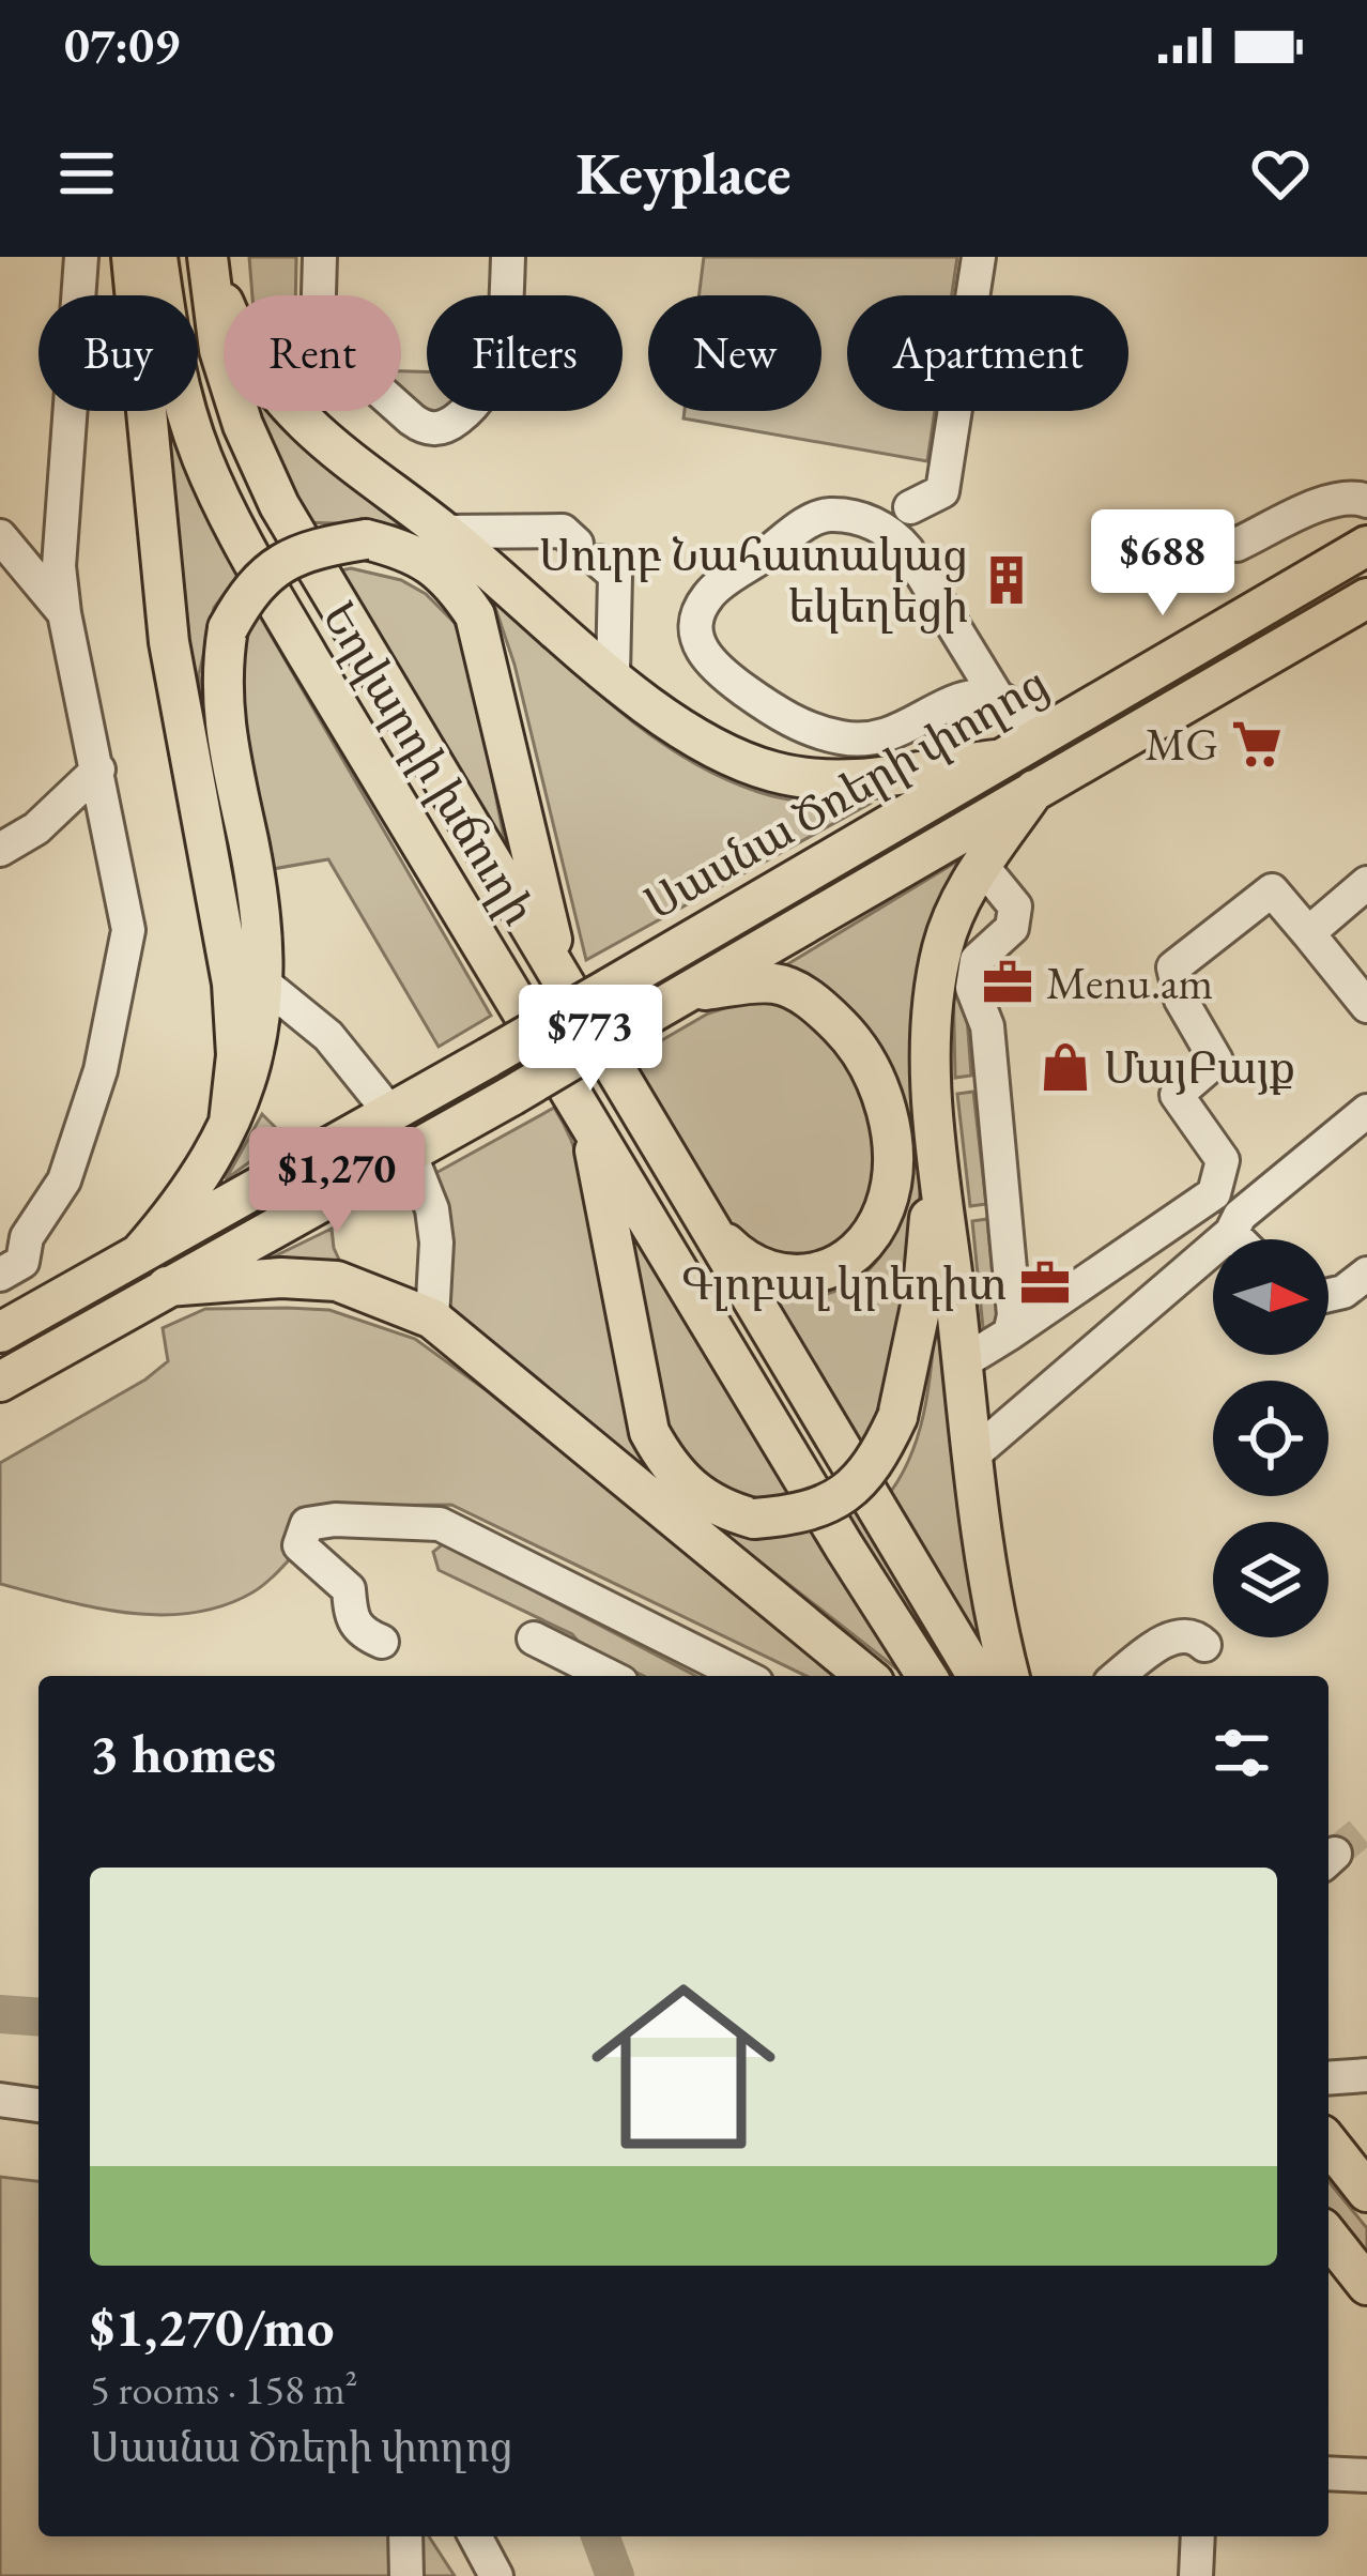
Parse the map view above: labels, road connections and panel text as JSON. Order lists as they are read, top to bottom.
{
  "streets": {
    "main road": ["Եղվարդի խճուղի", "Սասնա Ծռերի փողոց"]
  },
  "places": {
    "building": ["Սուրբ Նահատակաց եկեղեցի"],
    "supermarket": ["MG"],
    "office": ["Menu.am", "Գլոբալ կրեդիտ"],
    "shop": ["ՄայԲայք"]
  },
  "north": "right",
  "page": {
    "status": "07:09",
    "header": "Keyplace",
    "chip": [
      "Buy",
      "Rent",
      "Filters",
      "New",
      "Apartment"
    ],
    "price": ["$688", "$773", "$1,270"],
    "heading": "3 homes",
    "list": [
      {
        "name": "$1,270/mo",
        "note": "5 rooms · 158 m² · Սասնա Ծռերի փողոց"
      }
    ]
  }
}
